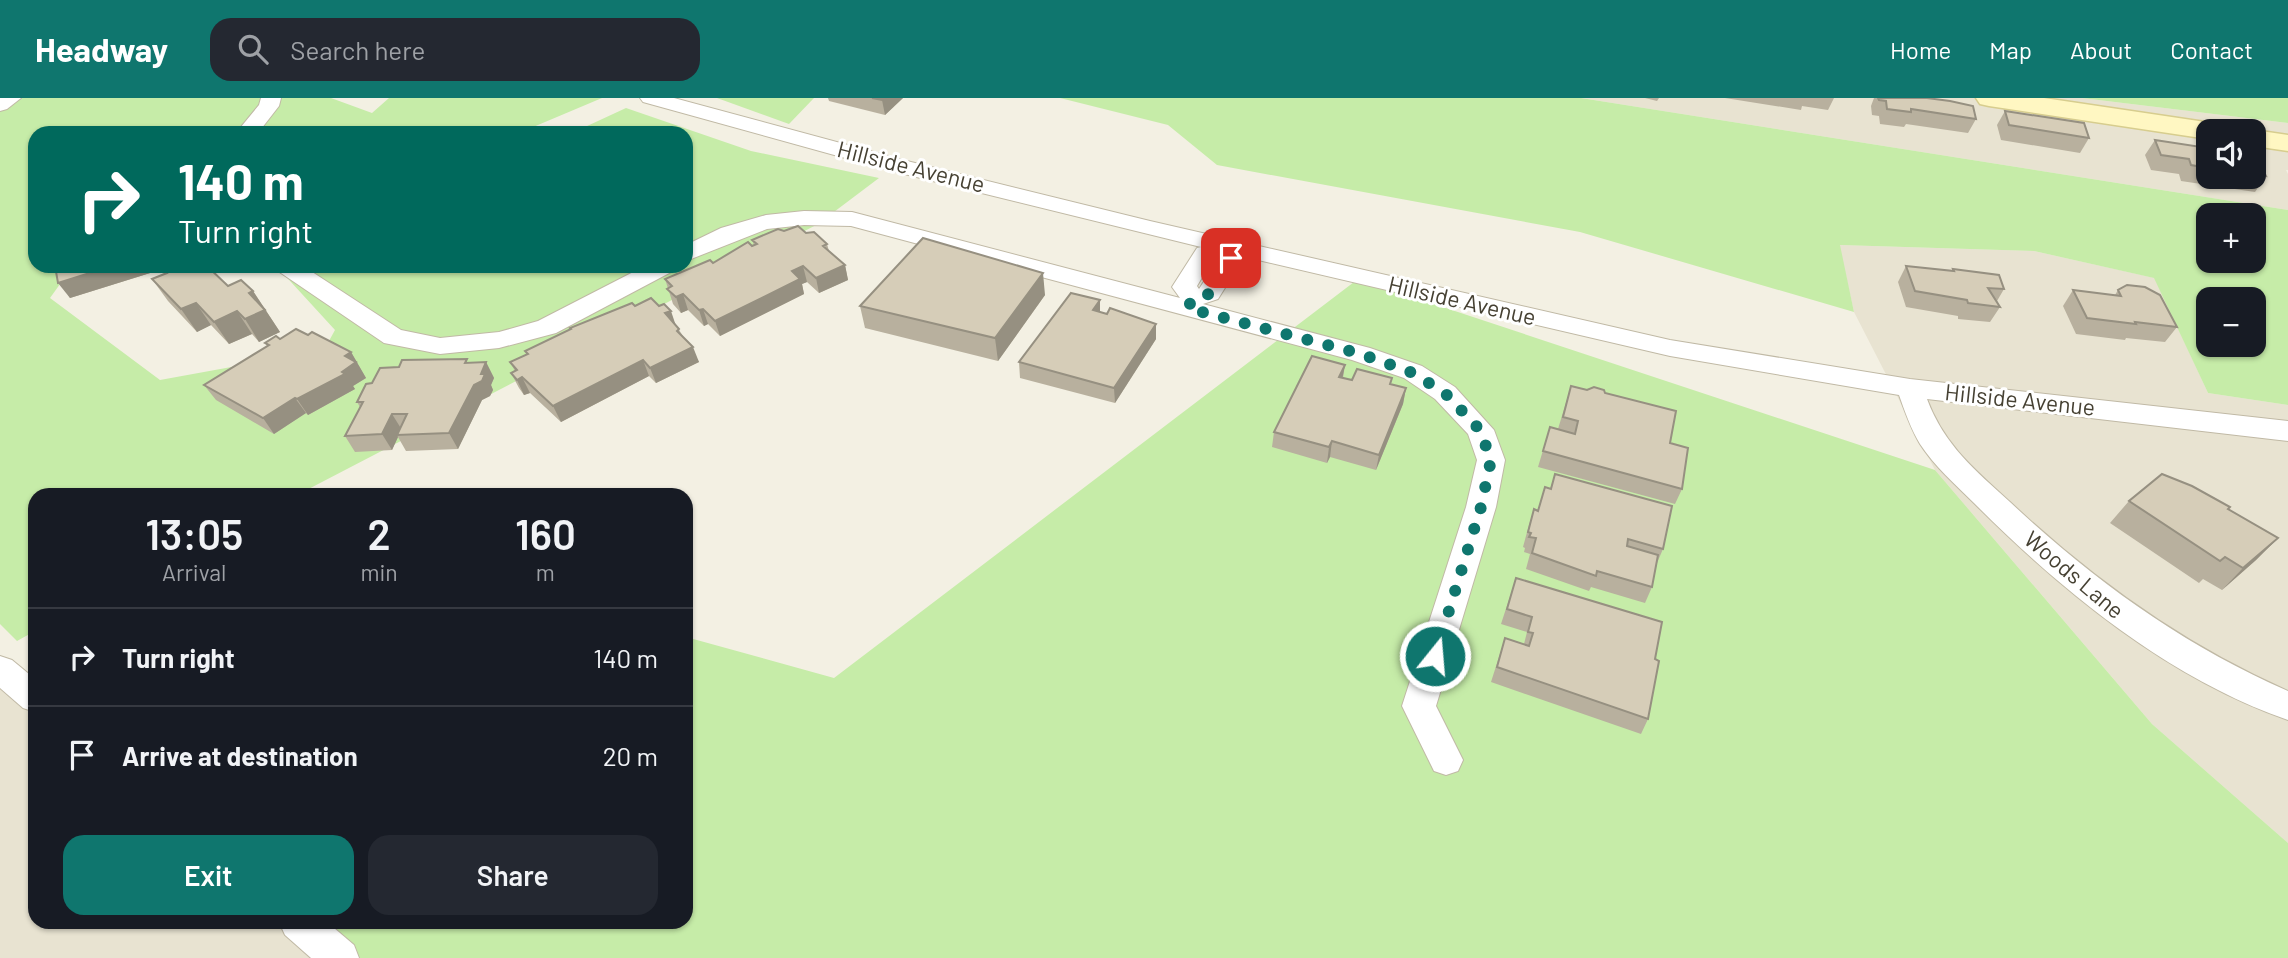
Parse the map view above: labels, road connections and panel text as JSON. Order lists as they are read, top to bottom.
{
  "streets": {
    "street": ["Hillside Avenue", "Woods Lane"]
  },
  "crossings": [
    ["Hillside Avenue", "Woods Lane"]
  ],
  "page": {
    "header": "Headway",
    "search": "Search here",
    "nav": [
      "Home",
      "Map",
      "About",
      "Contact"
    ],
    "map_buttons": ["+", "−"],
    "turn": ["140 m", "Turn right"],
    "eta": [
      "13:05",
      "Arrival",
      "2",
      "min",
      "160",
      "m"
    ],
    "list": [
      {
        "name": "Turn right",
        "value": "140 m"
      },
      {
        "name": "Arrive at destination",
        "value": "20 m"
      }
    ],
    "buttons": ["Exit", "Share"]
  }
}
